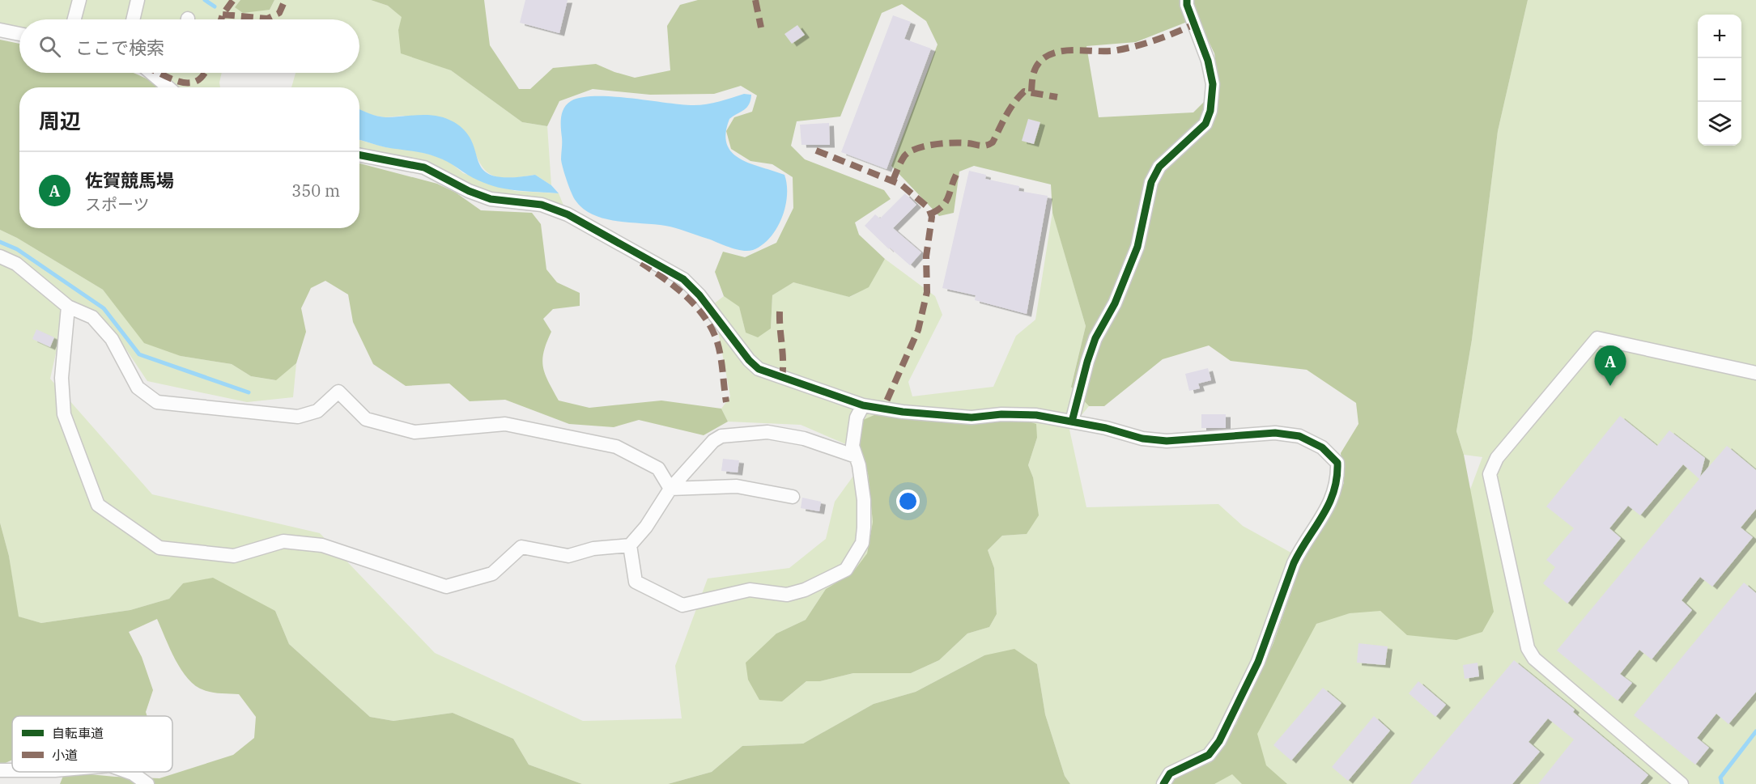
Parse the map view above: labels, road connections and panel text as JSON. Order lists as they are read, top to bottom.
{
  "legend": ["自転車道", "小道"],
  "page": {
    "map_buttons": ["+", "−"],
    "search": "ここで検索",
    "heading": "周辺",
    "list": [
      {
        "mark": "A",
        "name": "佐賀競馬場",
        "note": "スポーツ",
        "value": "350 m"
      }
    ],
    "pins": "A"
  }
}
